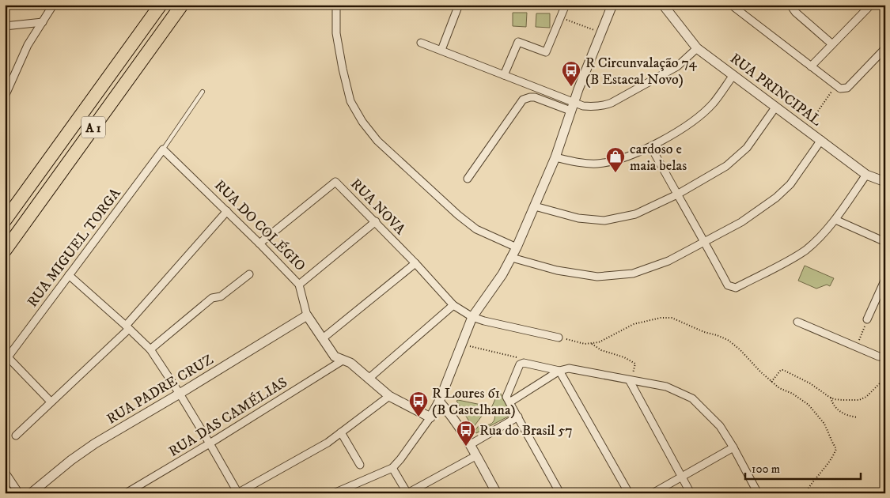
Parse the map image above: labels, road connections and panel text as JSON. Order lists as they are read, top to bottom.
{
  "streets": {
    "highway": ["A 1"],
    "street": [
      "RUA PRINCIPAL",
      "RUA NOVA",
      "RUA DO COLÉGIO",
      "RUA MIGUEL TORGA",
      "RUA PADRE CRUZ",
      "RUA DAS CAMÉLIAS"
    ]
  },
  "crossings": [
    ["RUA NOVA", "RUA DO COLÉGIO"],
    ["RUA DO COLÉGIO", "RUA MIGUEL TORGA"],
    ["RUA DO COLÉGIO", "RUA PADRE CRUZ"],
    ["RUA DO COLÉGIO", "RUA DAS CAMÉLIAS"]
  ],
  "places": {
    "bus stop": ["R Circunvalação 74 (B Estacal Novo)", "R Loures 61 (B Castelhana)", "Rua do Brasil 57"],
    "shop": ["cardoso e maia belas"]
  },
  "scale_bar": "100 m"
}
